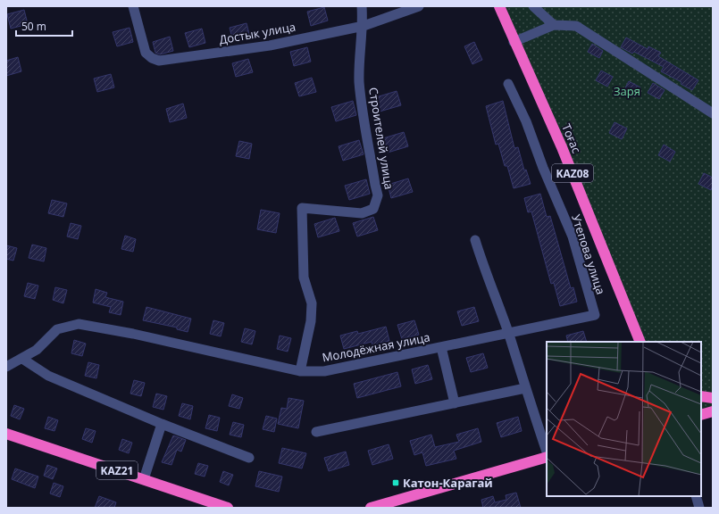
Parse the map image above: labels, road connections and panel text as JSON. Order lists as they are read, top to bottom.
{
  "streets": {
    "highway": ["Тоғас", "KAZ08", "KAZ21"],
    "street": [
      "Достык улица",
      "Строителей улица",
      "Утепова улица",
      "Молодёжная улица"
    ]
  },
  "crossings": [
    ["Достык улица", "Строителей улица"],
    ["Строителей улица", "Молодёжная улица"],
    ["Утепова улица", "Молодёжная улица"]
  ],
  "parks": ["Заря"],
  "places": {
    "transit": ["Катон-Карагай"]
  },
  "scale_bar": "50 m"
}
